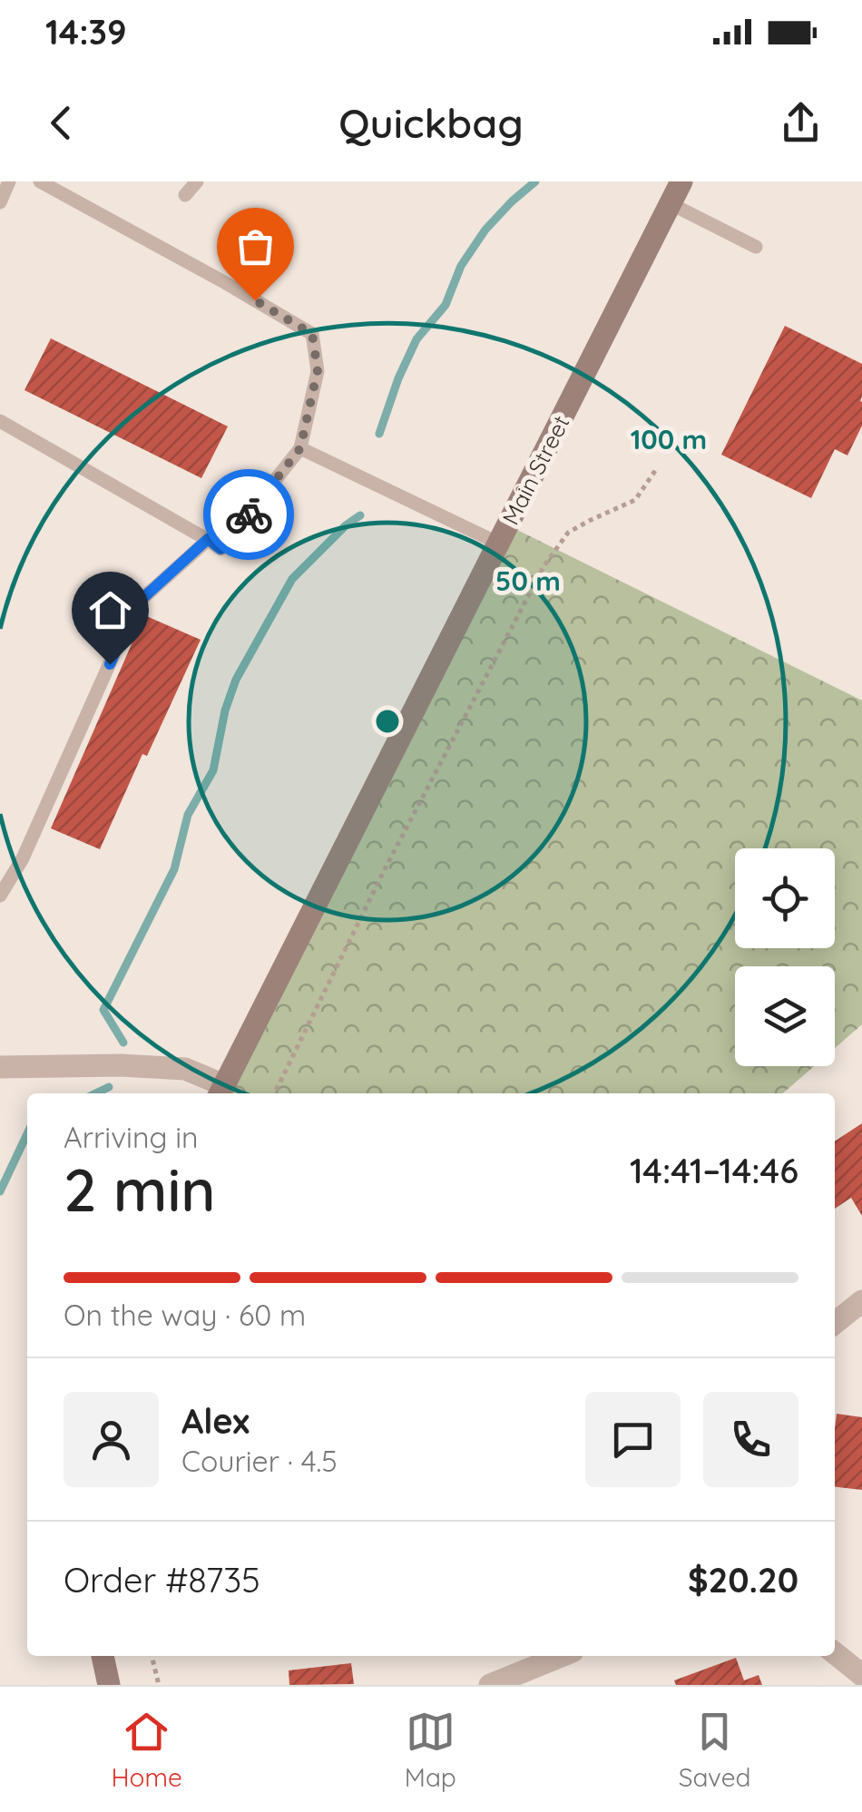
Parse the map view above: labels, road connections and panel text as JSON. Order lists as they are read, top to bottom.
{
  "streets": {
    "main road": ["Main Street"]
  },
  "page": {
    "status": "14:39",
    "header": "Quickbag",
    "heading": ["2 min", "Arriving in", "14:41–14:46"],
    "panel": [
      "Alex",
      "Courier · 4.5",
      "Order #8735",
      "$20.20"
    ],
    "bar": "On the way · 60 m",
    "tabs": ["Home", "Map", "Saved"]
  },
  "rings": ["100 m", "50 m"]
}
